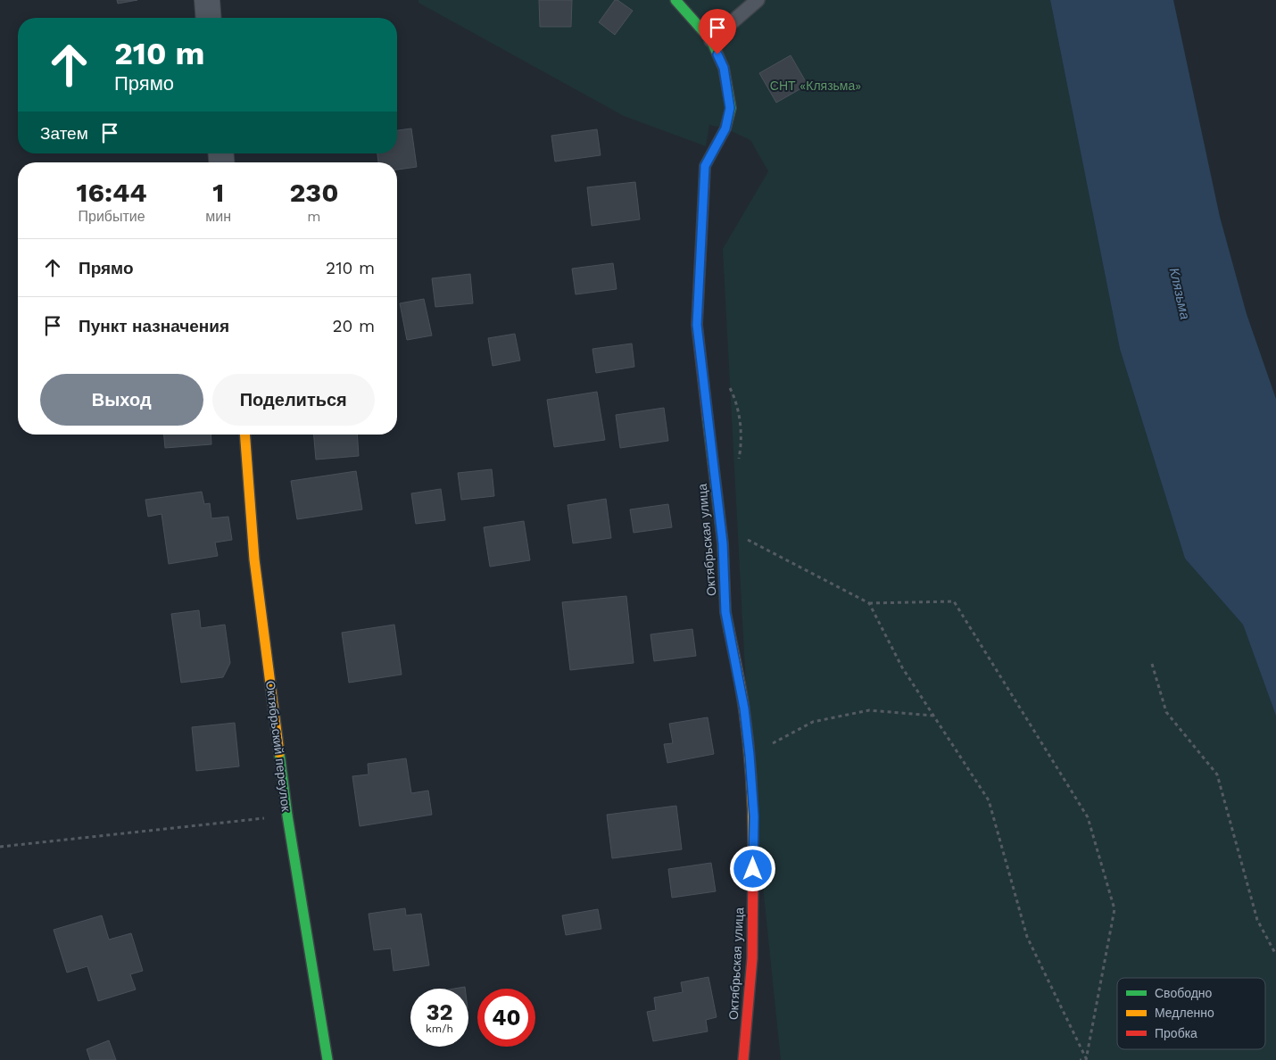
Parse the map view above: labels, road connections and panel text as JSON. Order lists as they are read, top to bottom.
{
  "streets": {
    "street": ["Октябрьская улица", "Октябрьский переулок"]
  },
  "water": ["Клязьма"],
  "parks": ["СНТ «Клязьма»"],
  "legend": ["Свободно", "Медленно", "Пробка"],
  "page": {
    "turn": ["210 m", "Прямо"],
    "then": "Затем",
    "eta": [
      "16:44",
      "Прибытие",
      "1",
      "мин",
      "230",
      "m"
    ],
    "list": [
      {
        "name": "Прямо",
        "value": "210 m"
      },
      {
        "name": "Пункт назначения",
        "value": "20 m"
      }
    ],
    "buttons": ["Выход", "Поделиться"],
    "speed": "32 km/h",
    "limit": "40"
  }
}
